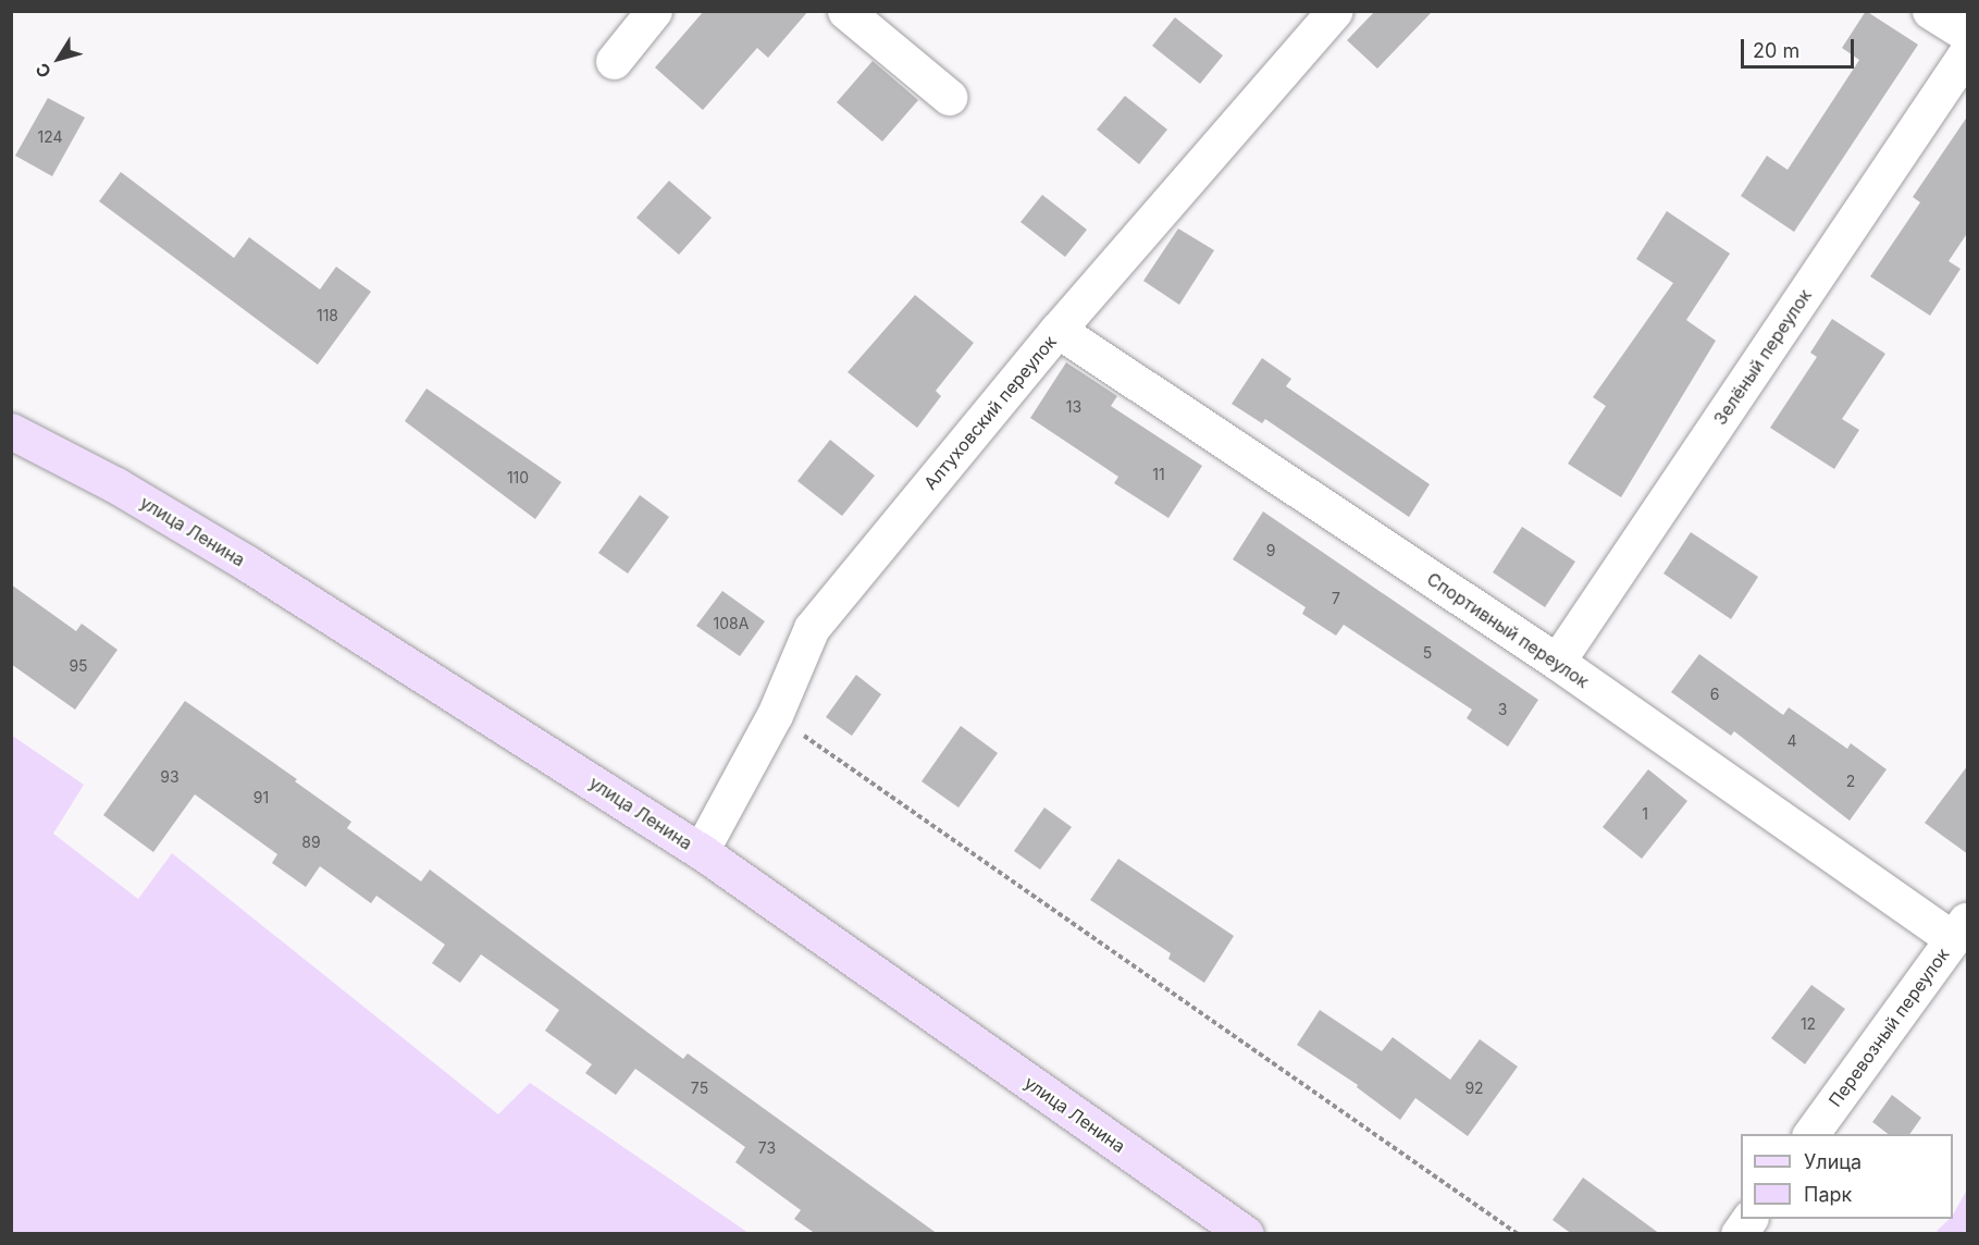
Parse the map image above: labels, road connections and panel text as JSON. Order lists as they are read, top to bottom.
{
  "streets": {
    "main road": ["улица Ленина"],
    "street": [
      "Зелёный переулок",
      "Алтуховский переулок",
      "Спортивный переулок",
      "Перевозный переулок"
    ]
  },
  "crossings": [
    ["Зелёный переулок", "Спортивный переулок"],
    ["Алтуховский переулок", "улица Ленина"],
    ["Алтуховский переулок", "Спортивный переулок"],
    ["Спортивный переулок", "Перевозный переулок"]
  ],
  "house_numbers": [
    "124",
    "118",
    "13",
    "11",
    "110",
    "9",
    "7",
    "108А",
    "5",
    "95",
    "6",
    "3",
    "4",
    "93",
    "2",
    "91",
    "1",
    "89",
    "12",
    "75",
    "92",
    "73"
  ],
  "legend": ["Улица", "Парк"],
  "scale_bar": "20 m",
  "north": "bottom left"
}
